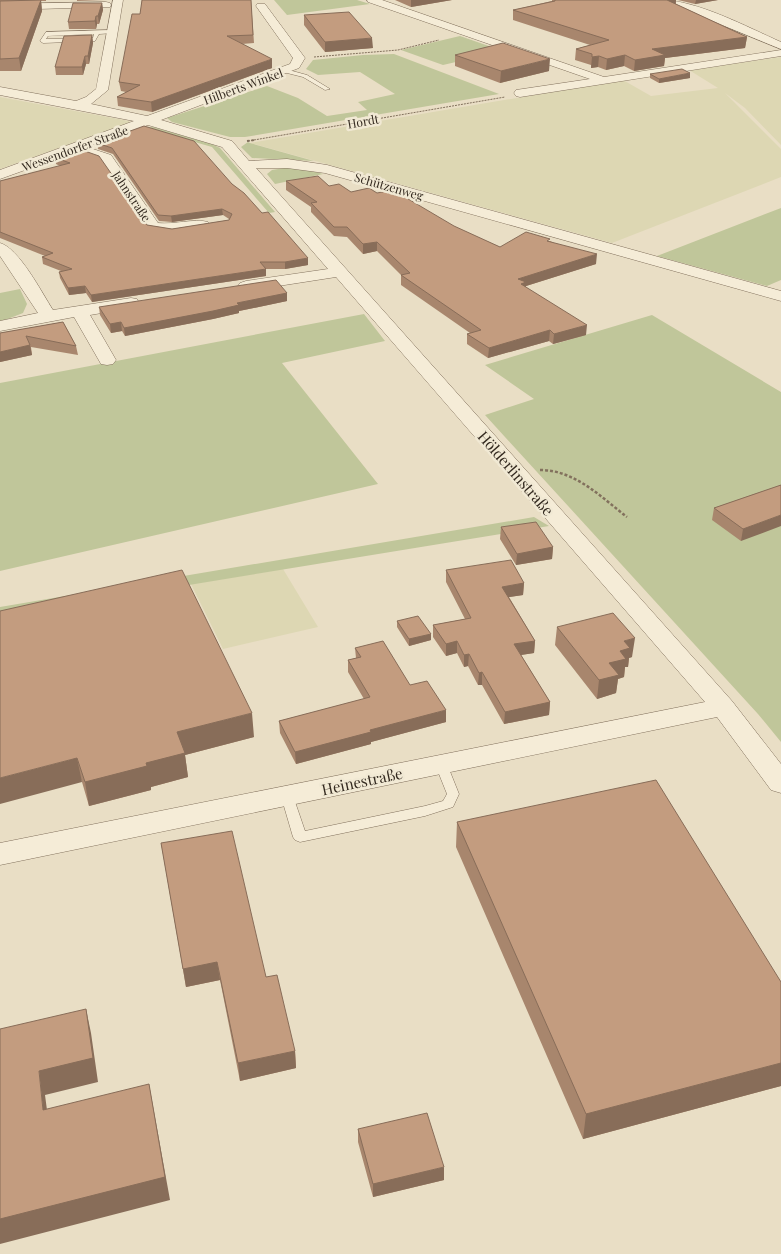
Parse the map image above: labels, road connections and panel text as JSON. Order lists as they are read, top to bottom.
{
  "streets": {
    "street": [
      "Hilberts Winkel",
      "Wessendorfer Straße",
      "Schützenweg",
      "Jahnstraße",
      "Hölderlinstraße",
      "Heinestraße"
    ],
    "path": ["Hordt"]
  },
  "crossings": [
    ["Hilberts Winkel", "Wessendorfer Straße"],
    ["Wessendorfer Straße", "Jahnstraße"],
    ["Schützenweg", "Hölderlinstraße"],
    ["Hölderlinstraße", "Heinestraße"]
  ]
}
